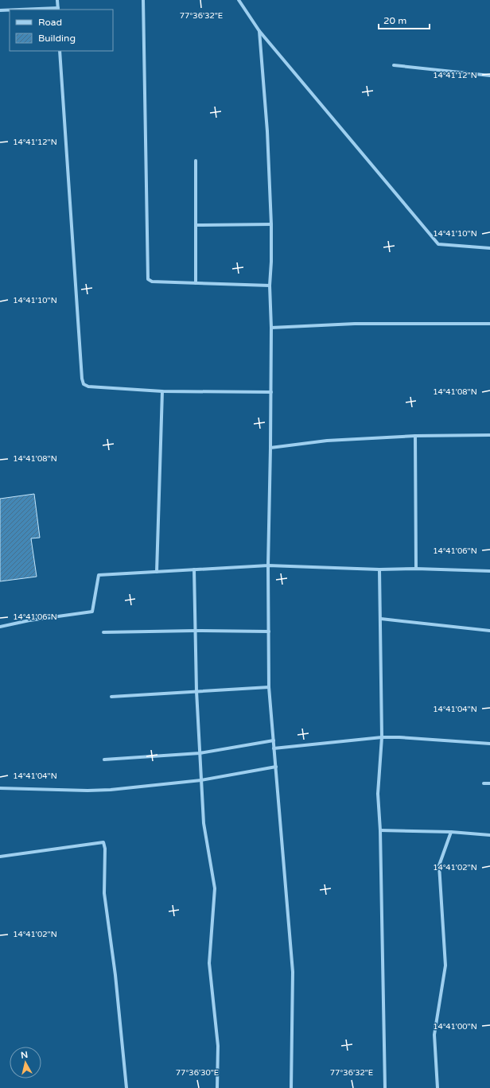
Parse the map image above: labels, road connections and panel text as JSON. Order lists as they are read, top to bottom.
{
  "legend": ["Road", "Building"],
  "scale_bar": "20 m",
  "north": "top",
  "coordinates": [
    "77°36'32\"E",
    "14°41'12\"N",
    "14°41'10\"N",
    "14°41'08\"N",
    "14°41'06\"N",
    "14°41'04\"N",
    "14°41'02\"N",
    "14°41'00\"N",
    "77°36'30\"E"
  ]
}
